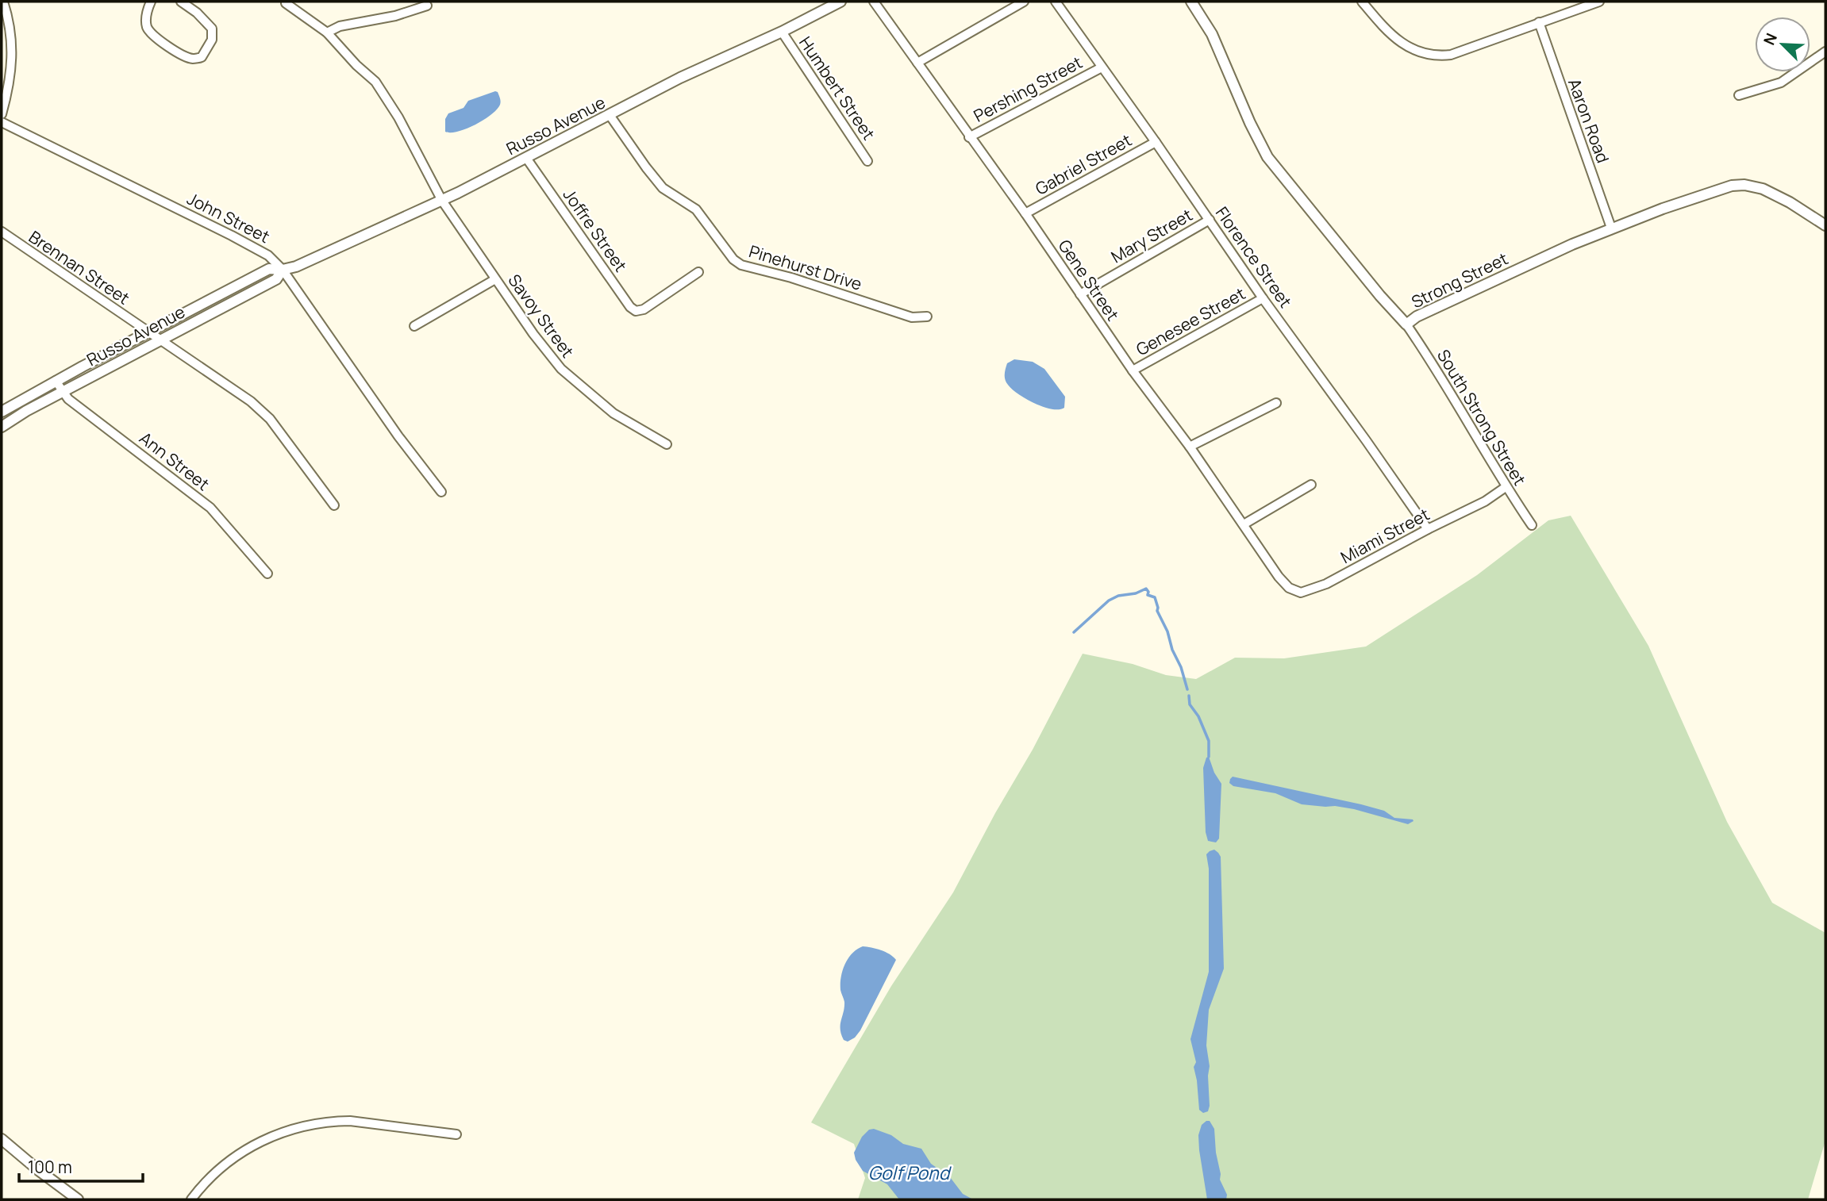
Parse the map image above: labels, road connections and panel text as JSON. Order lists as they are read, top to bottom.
{
  "streets": {
    "street": [
      "Humbert Street",
      "Pershing Street",
      "Aaron Road",
      "Russo Avenue",
      "Gabriel Street",
      "John Street",
      "Joffre Street",
      "Mary Street",
      "Florence Street",
      "Brennan Street",
      "Pinehurst Drive",
      "Gene Street",
      "Strong Street",
      "Savoy Street",
      "Genesee Street",
      "South Strong Street",
      "Ann Street",
      "Miami Street"
    ]
  },
  "crossings": [
    ["Humbert Street", "Russo Avenue"],
    ["Pershing Street", "Florence Street"],
    ["Pershing Street", "Gene Street"],
    ["Aaron Road", "Strong Street"],
    ["Russo Avenue", "John Street"],
    ["Russo Avenue", "Joffre Street"],
    ["Russo Avenue", "Brennan Street"],
    ["Russo Avenue", "Pinehurst Drive"],
    ["Russo Avenue", "Savoy Street"],
    ["Russo Avenue", "Ann Street"],
    ["Gabriel Street", "Florence Street"],
    ["Gabriel Street", "Gene Street"],
    ["Mary Street", "Florence Street"],
    ["Mary Street", "Gene Street"],
    ["Florence Street", "Genesee Street"],
    ["Florence Street", "Miami Street"],
    ["Gene Street", "Genesee Street"],
    ["Gene Street", "Miami Street"],
    ["Strong Street", "South Strong Street"],
    ["South Strong Street", "Miami Street"]
  ],
  "water": ["Golf Pond"],
  "scale_bar": "100 m",
  "north": "top left"
}
